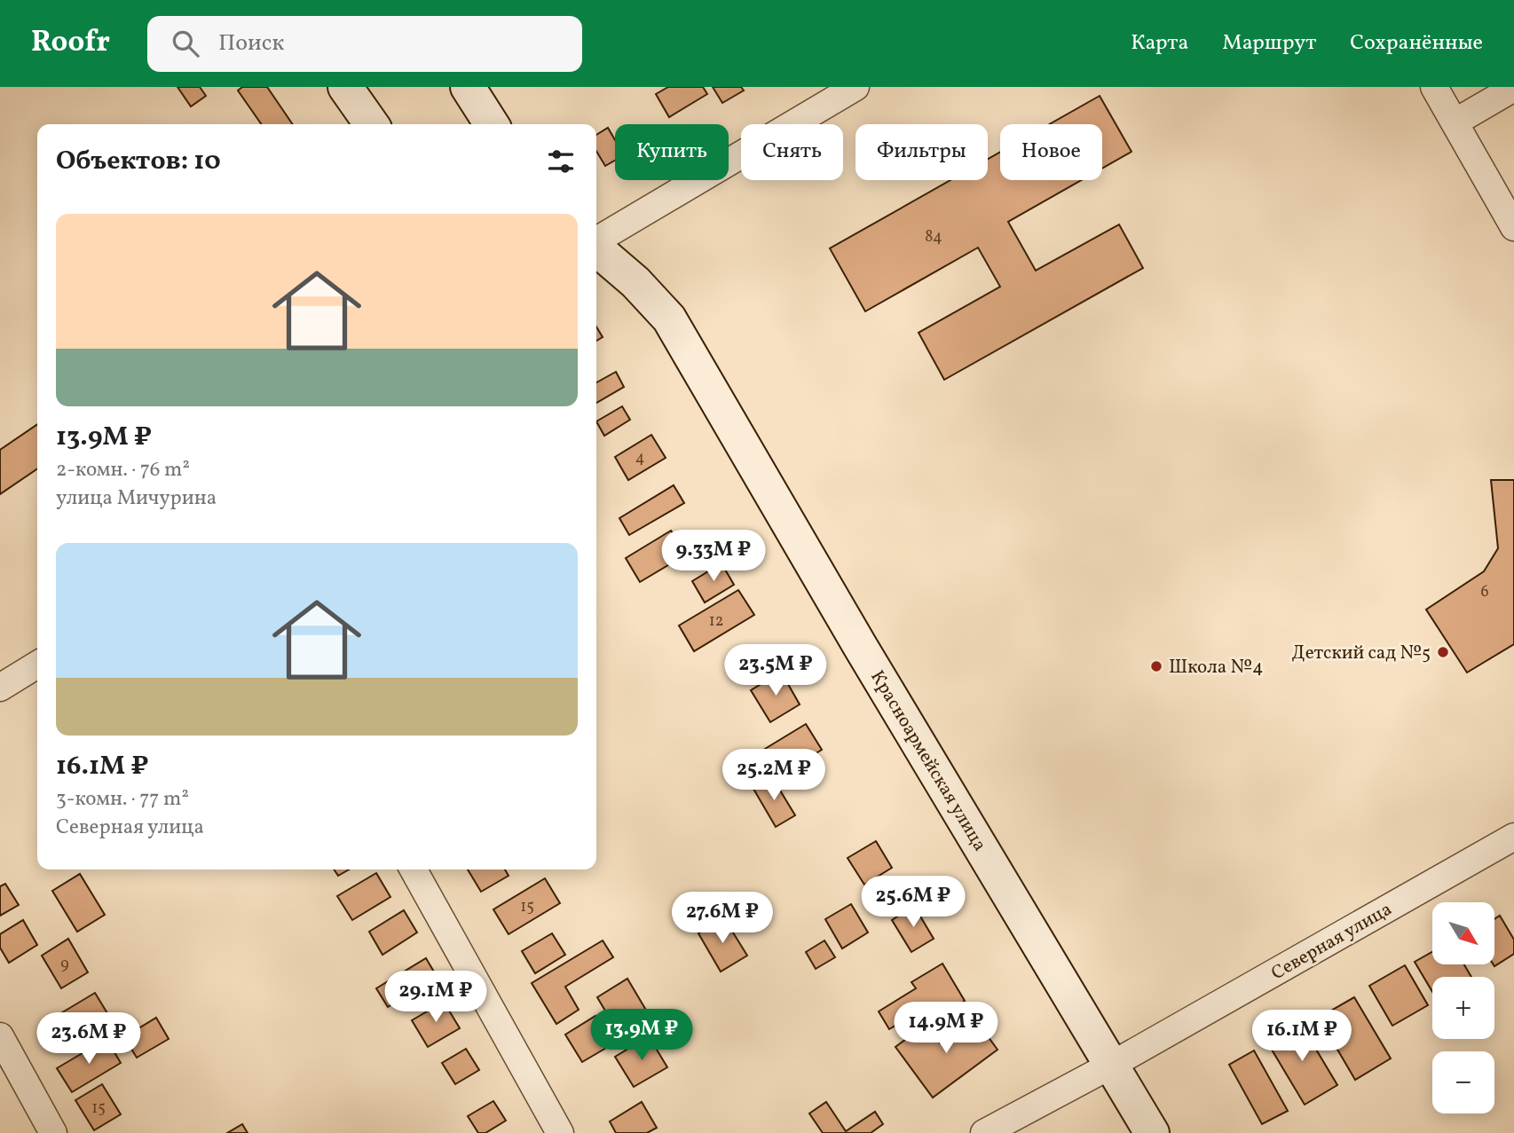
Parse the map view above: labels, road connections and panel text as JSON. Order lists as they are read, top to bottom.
{
  "streets": {
    "street": ["Красноармейская улица", "Северная улица"]
  },
  "crossings": [
    ["Красноармейская улица", "Северная улица"]
  ],
  "places": ["Детский сад №5", "Школа №4"],
  "house_numbers": [
    "84",
    "4",
    "6",
    "12",
    "15",
    "9",
    "15"
  ],
  "north": "bottom right",
  "page": {
    "header": "Roofr",
    "search": "Поиск",
    "nav": ["Карта", "Маршрут", "Сохранённые"],
    "chip": [
      "Купить",
      "Снять",
      "Фильтры",
      "Новое"
    ],
    "heading": "Объектов: 10",
    "list": [
      {
        "name": "13.9M ₽",
        "note": "2-комн. · 76 m² · улица Мичурина"
      },
      {
        "name": "16.1M ₽",
        "note": "3-комн. · 77 m² · Северная улица"
      }
    ],
    "price": [
      "9.33M ₽",
      "23.5M ₽",
      "25.2M ₽",
      "25.6M ₽",
      "27.6M ₽",
      "29.1M ₽",
      "14.9M ₽",
      "13.9M ₽",
      "16.1M ₽",
      "23.6M ₽"
    ],
    "map_buttons": ["+", "−"]
  }
}
